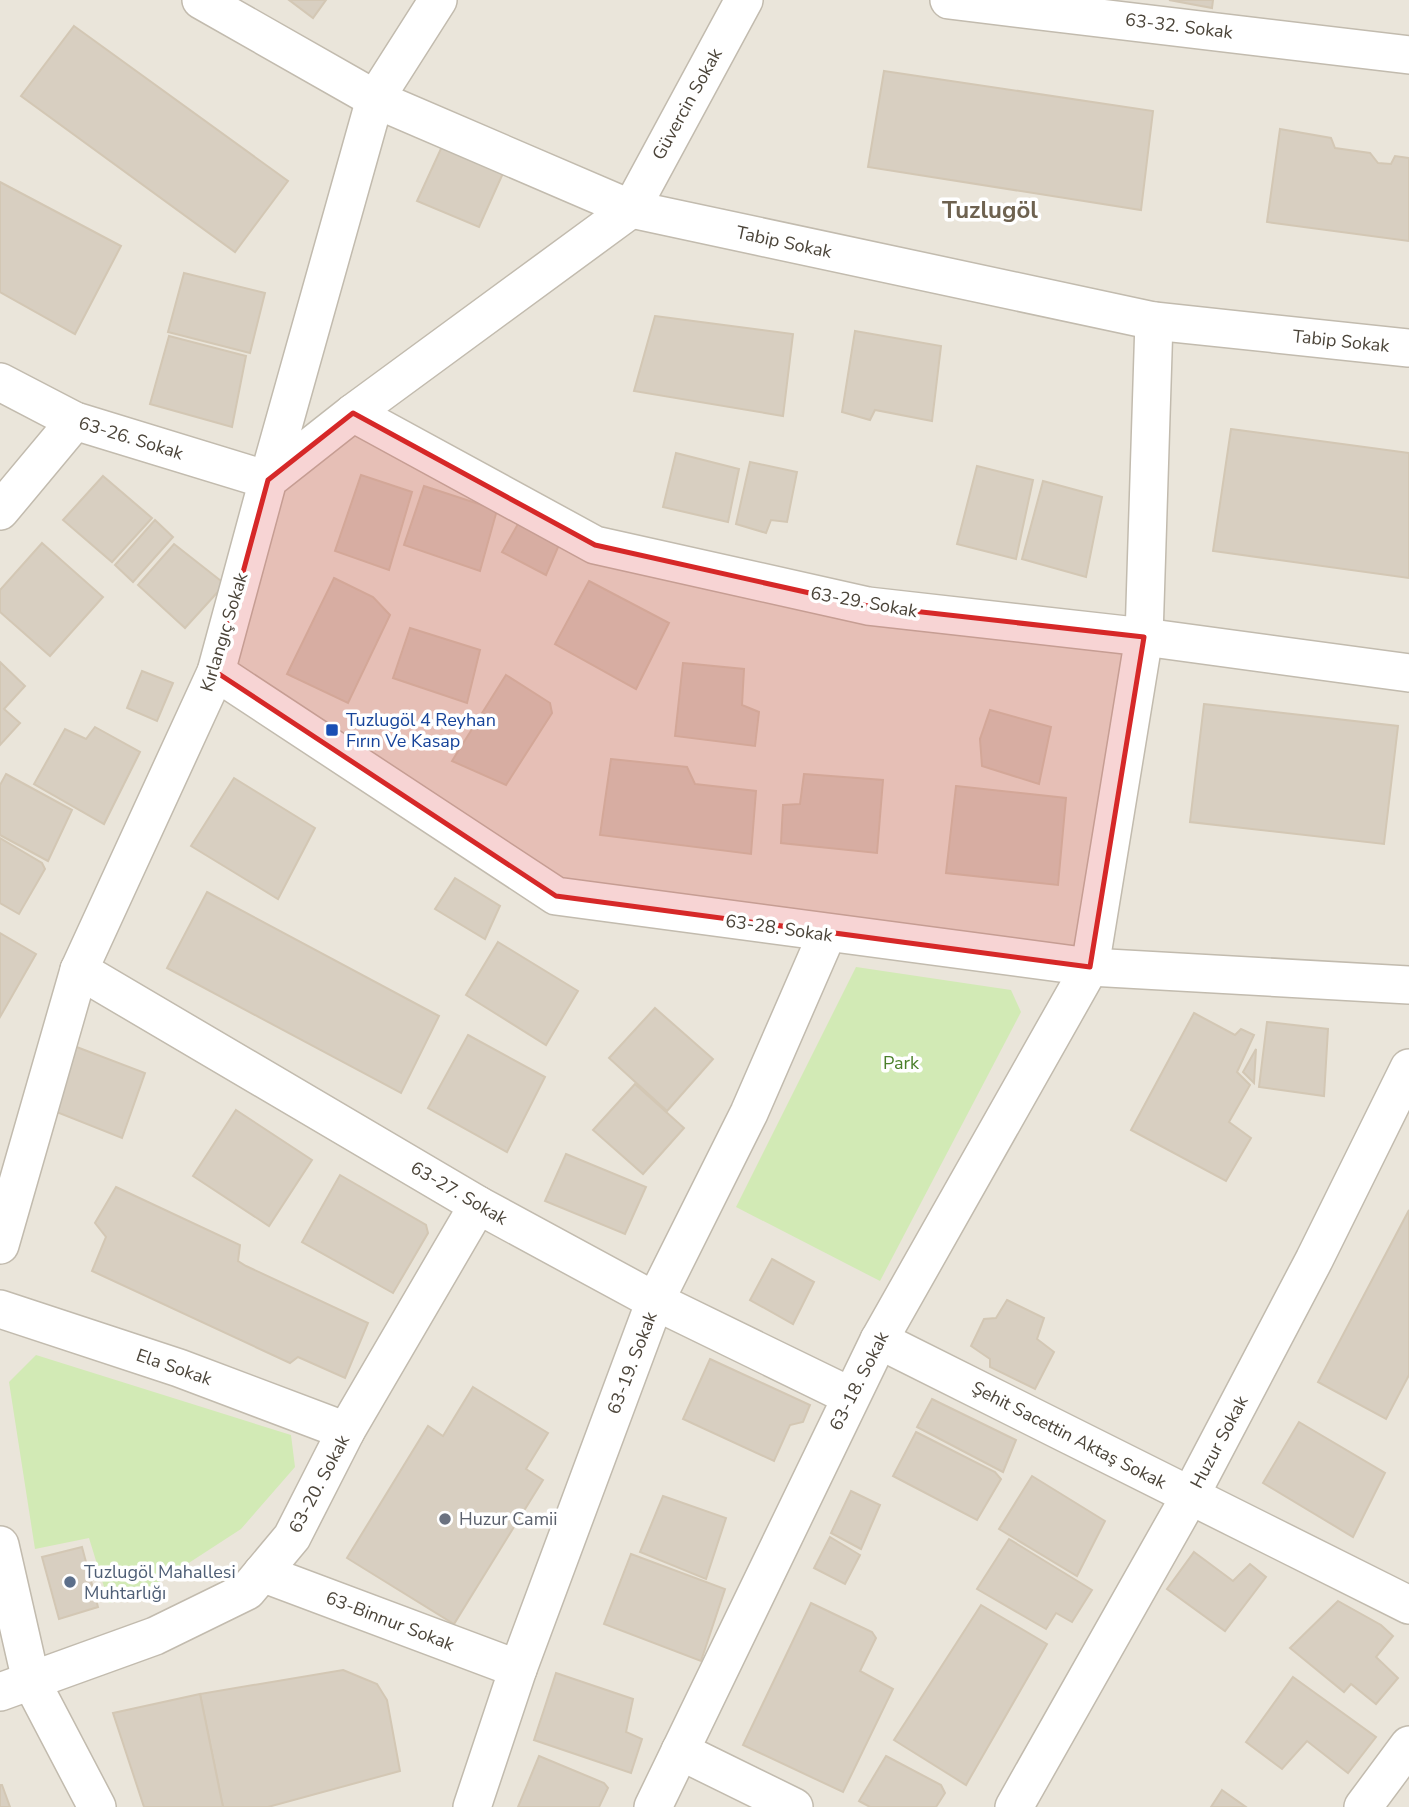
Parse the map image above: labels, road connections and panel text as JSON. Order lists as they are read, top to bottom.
{
  "streets": {
    "street": [
      "63-32. Sokak",
      "Güvercin Sokak",
      "Tabip Sokak",
      "63-26. Sokak",
      "63-29. Sokak",
      "Kırlangıç Sokak",
      "63-28. Sokak",
      "63-27. Sokak",
      "63-19. Sokak",
      "Ela Sokak",
      "63-18. Sokak",
      "Şehit Sacettin Aktaş Sokak",
      "Huzur Sokak",
      "63-20. Sokak",
      "63-Binnur Sokak"
    ]
  },
  "crossings": [
    ["Güvercin Sokak", "Tabip Sokak"],
    ["Tabip Sokak", "Kırlangıç Sokak"],
    ["63-26. Sokak", "Kırlangıç Sokak"],
    ["Kırlangıç Sokak", "63-28. Sokak"],
    ["Kırlangıç Sokak", "63-27. Sokak"],
    ["63-28. Sokak", "63-19. Sokak"],
    ["63-28. Sokak", "63-18. Sokak"],
    ["63-27. Sokak", "63-19. Sokak"],
    ["63-27. Sokak", "63-18. Sokak"],
    ["63-27. Sokak", "63-20. Sokak"],
    ["63-19. Sokak", "63-Binnur Sokak"],
    ["Ela Sokak", "63-20. Sokak"],
    ["63-18. Sokak", "Şehit Sacettin Aktaş Sokak"],
    ["Şehit Sacettin Aktaş Sokak", "Huzur Sokak"],
    ["63-20. Sokak", "63-Binnur Sokak"]
  ],
  "districts": ["Tuzlugöl"],
  "parks": ["Park"],
  "places": {
    "transit": ["Tuzlugöl 4 Reyhan Fırın Ve Kasap"],
    "other": ["Huzur Camii", "Tuzlugöl Mahallesi Muhtarlığı"]
  }
}
